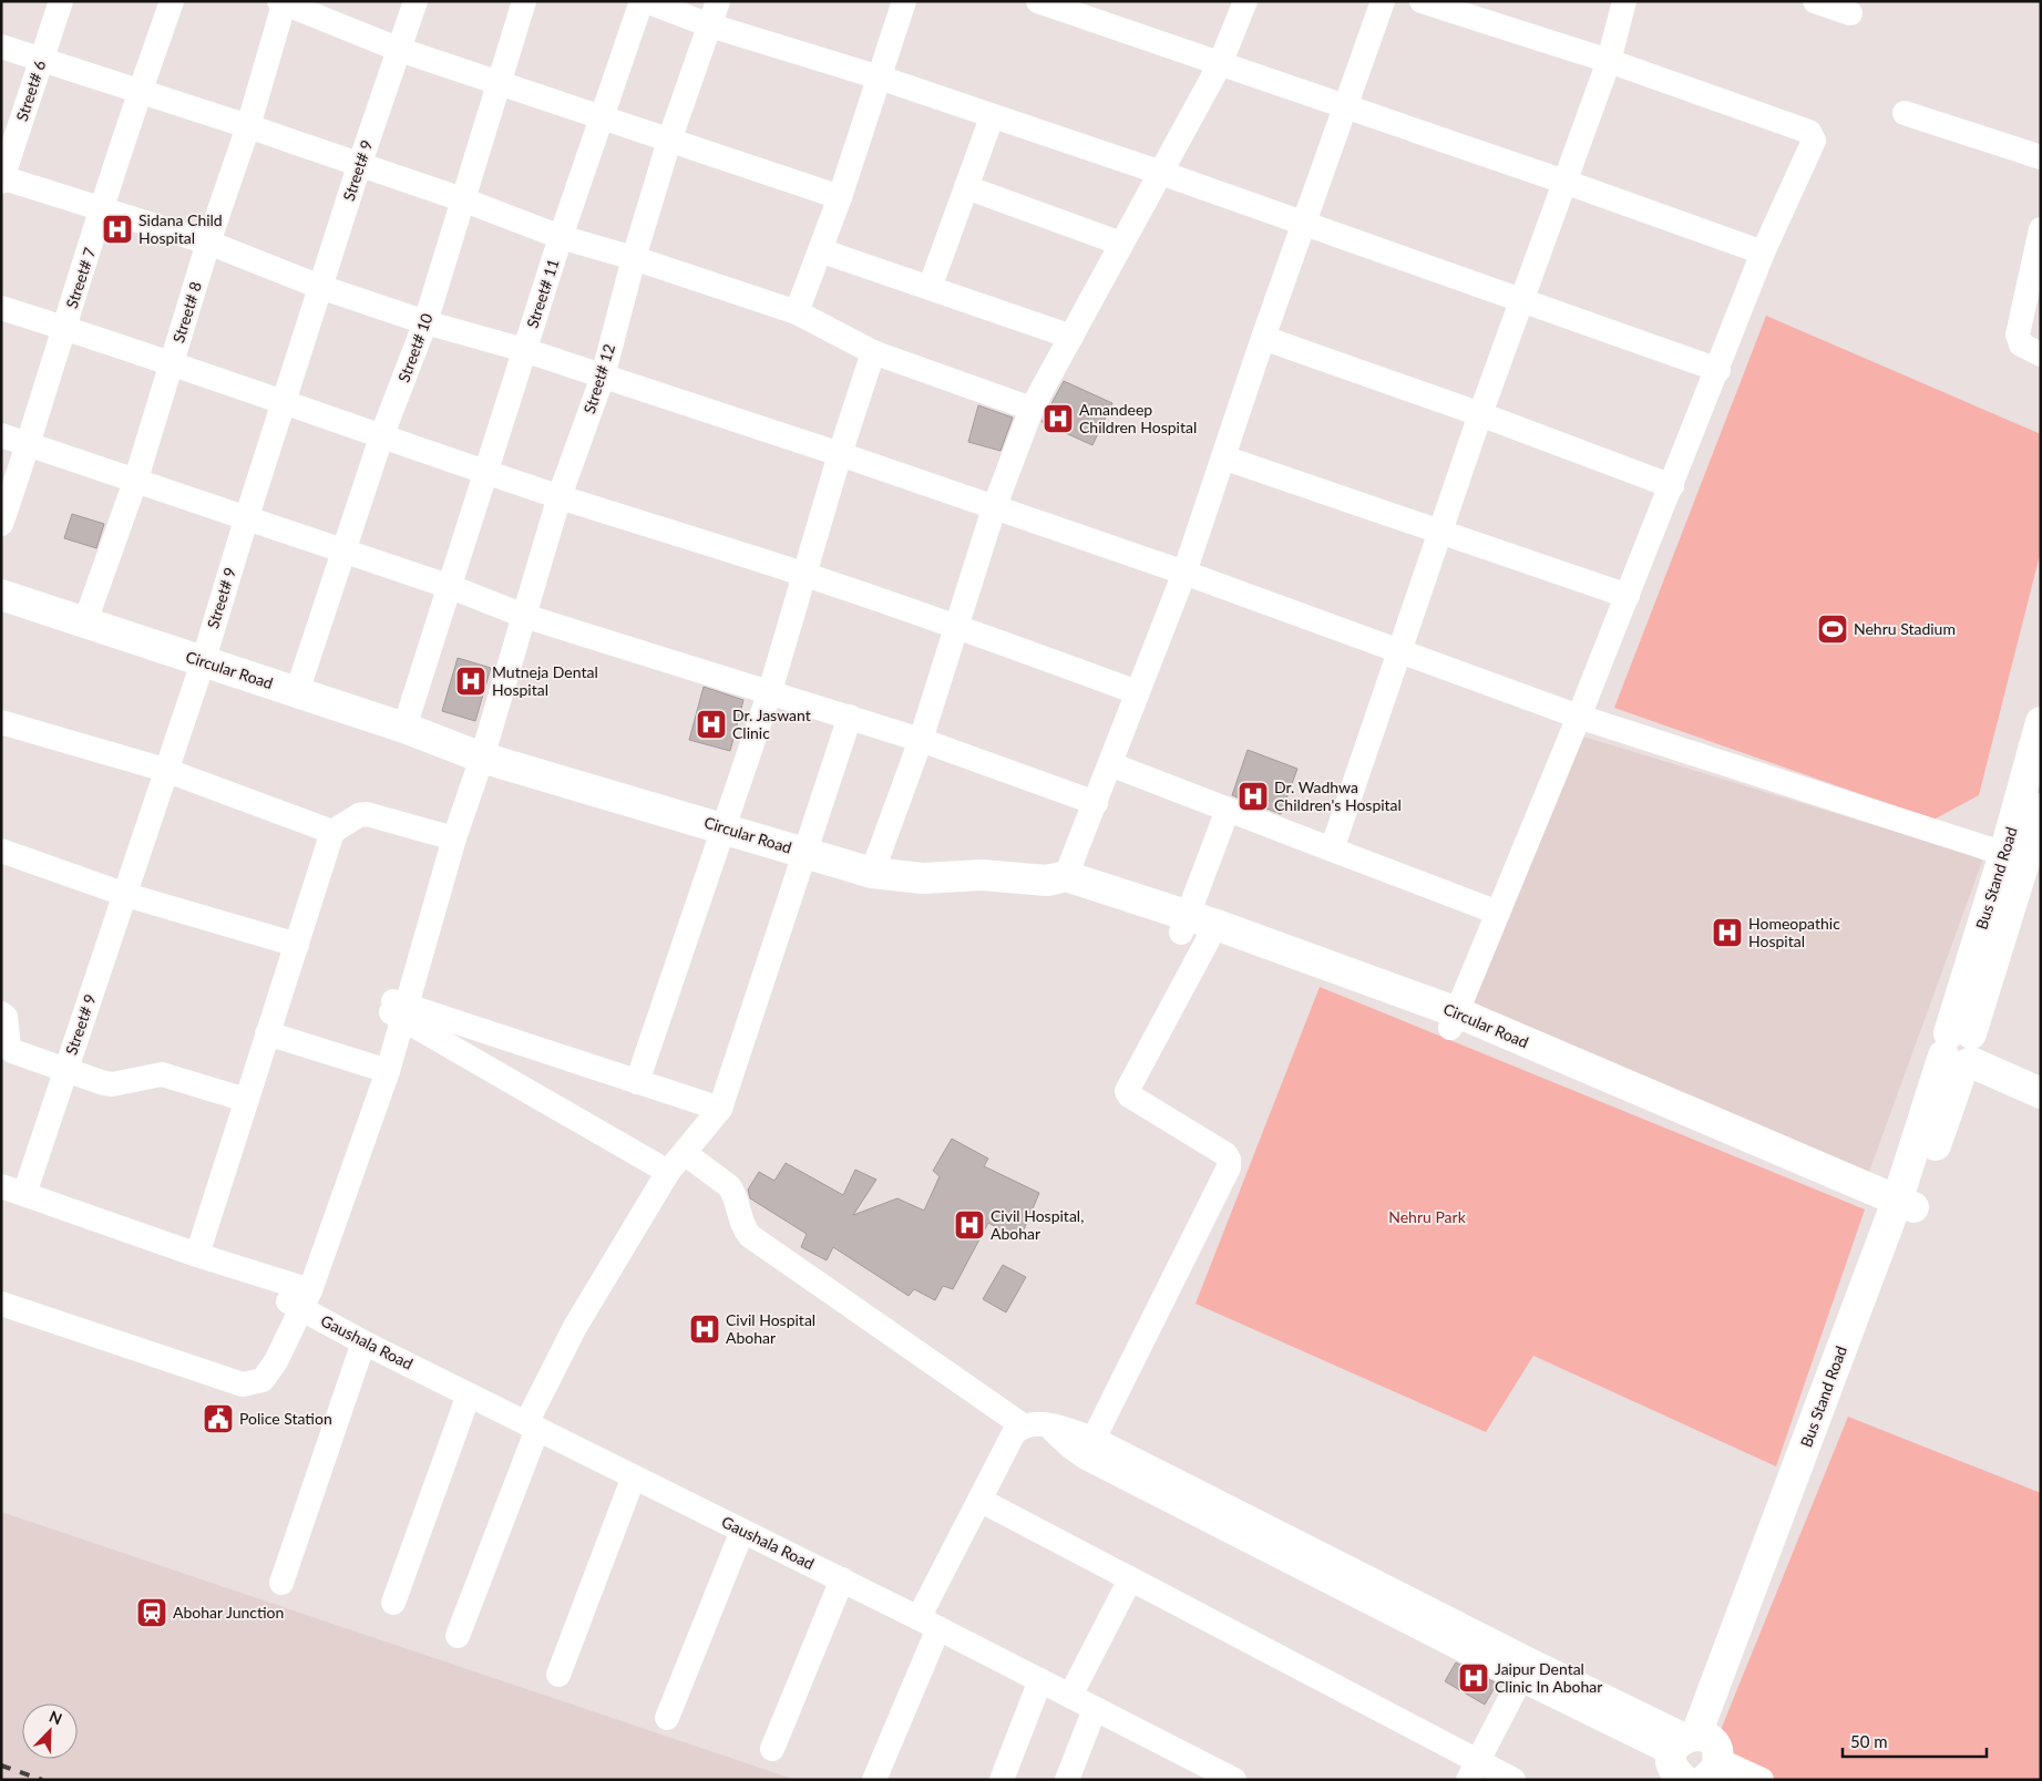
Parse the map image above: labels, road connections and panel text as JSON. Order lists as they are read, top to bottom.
{
  "streets": {
    "main road": ["Circular Road", "Bus Stand Road"],
    "street": [
      "Street# 6",
      "Street# 9",
      "Street# 7",
      "Street# 11",
      "Street# 8",
      "Street# 10",
      "Street# 12",
      "Gaushala Road"
    ]
  },
  "crossings": [
    ["Street# 9", "Circular Road"],
    ["Street# 9", "Gaushala Road"],
    ["Street# 11", "Circular Road"],
    ["Street# 8", "Circular Road"],
    ["Street# 10", "Circular Road"],
    ["Street# 12", "Circular Road"],
    ["Street# 12", "Gaushala Road"],
    ["Circular Road", "Bus Stand Road"]
  ],
  "parks": ["Nehru Park"],
  "places": {
    "hospital": [
      "Sidana Child Hospital",
      "Amandeep Children Hospital",
      "Mutneja Dental Hospital",
      "Dr. Jaswant Clinic",
      "Dr. Wadhwa Children's Hospital",
      "Homeopathic Hospital",
      "Civil Hospital, Abohar",
      "Civil Hospital Abohar",
      "Jaipur Dental Clinic In Abohar"
    ],
    "sports": ["Nehru Stadium"],
    "public building": ["Police Station"],
    "station": ["Abohar Junction"]
  },
  "scale_bar": "50 m",
  "north": "top right"
}
